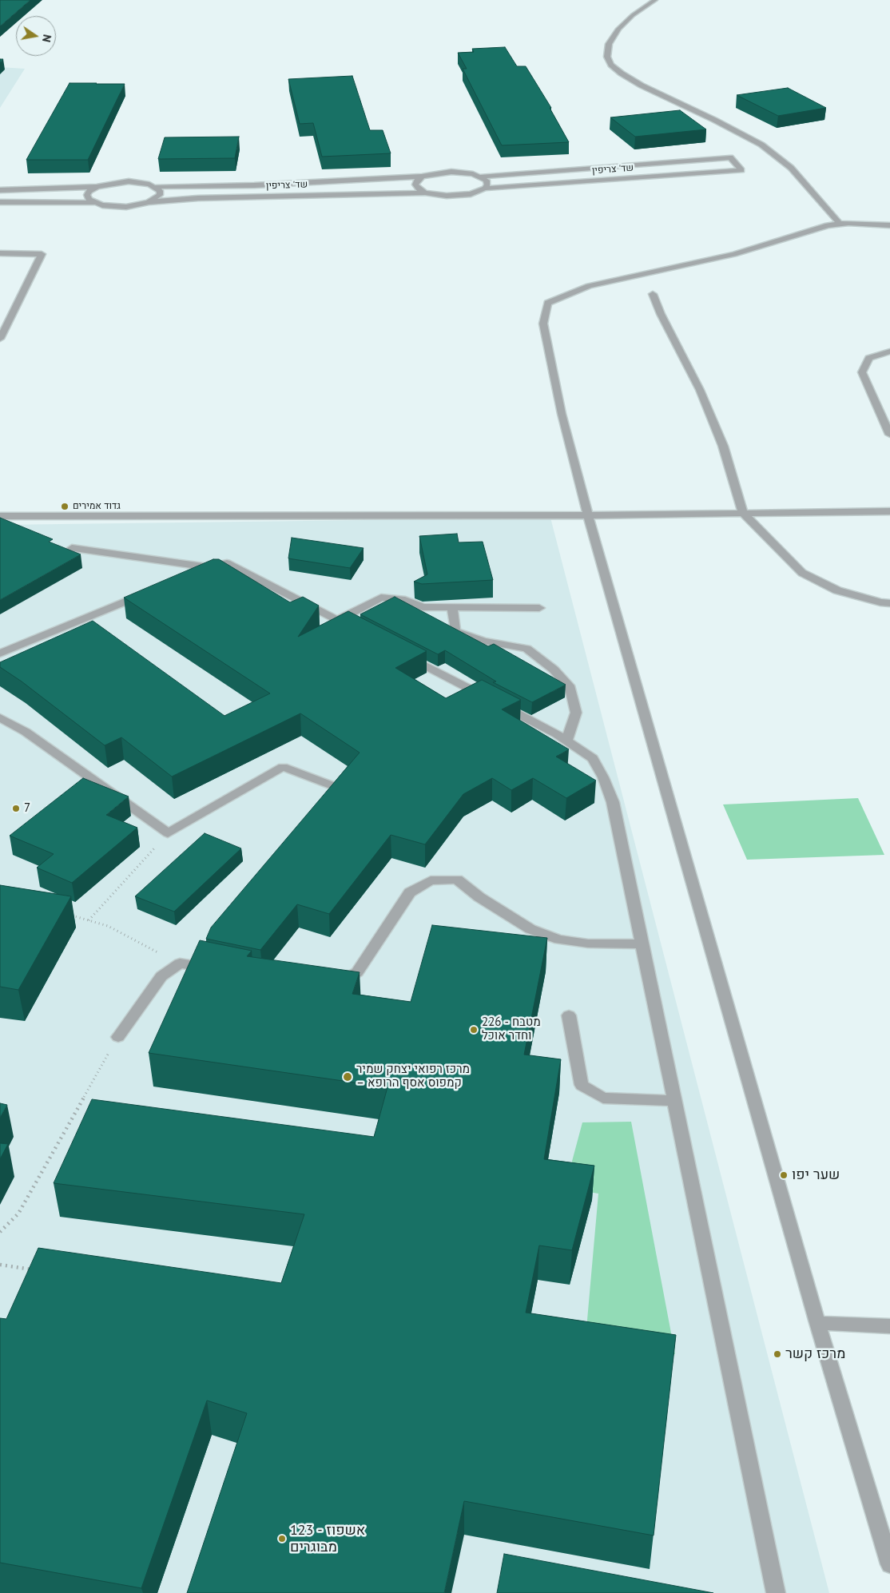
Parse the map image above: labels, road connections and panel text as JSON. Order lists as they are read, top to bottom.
{
  "streets": {
    "street": ["שד' צריפין"]
  },
  "places": [
    "גדוד אמירים",
    "7",
    "226 - מטבח וחדר אוכל",
    "מרכז רפואי יצחק שמיר – קמפוס אסף הרופא",
    "שער יפו",
    "מרכז קשר",
    "123 - אשפוז מבוגרים"
  ],
  "north": "right"
}
